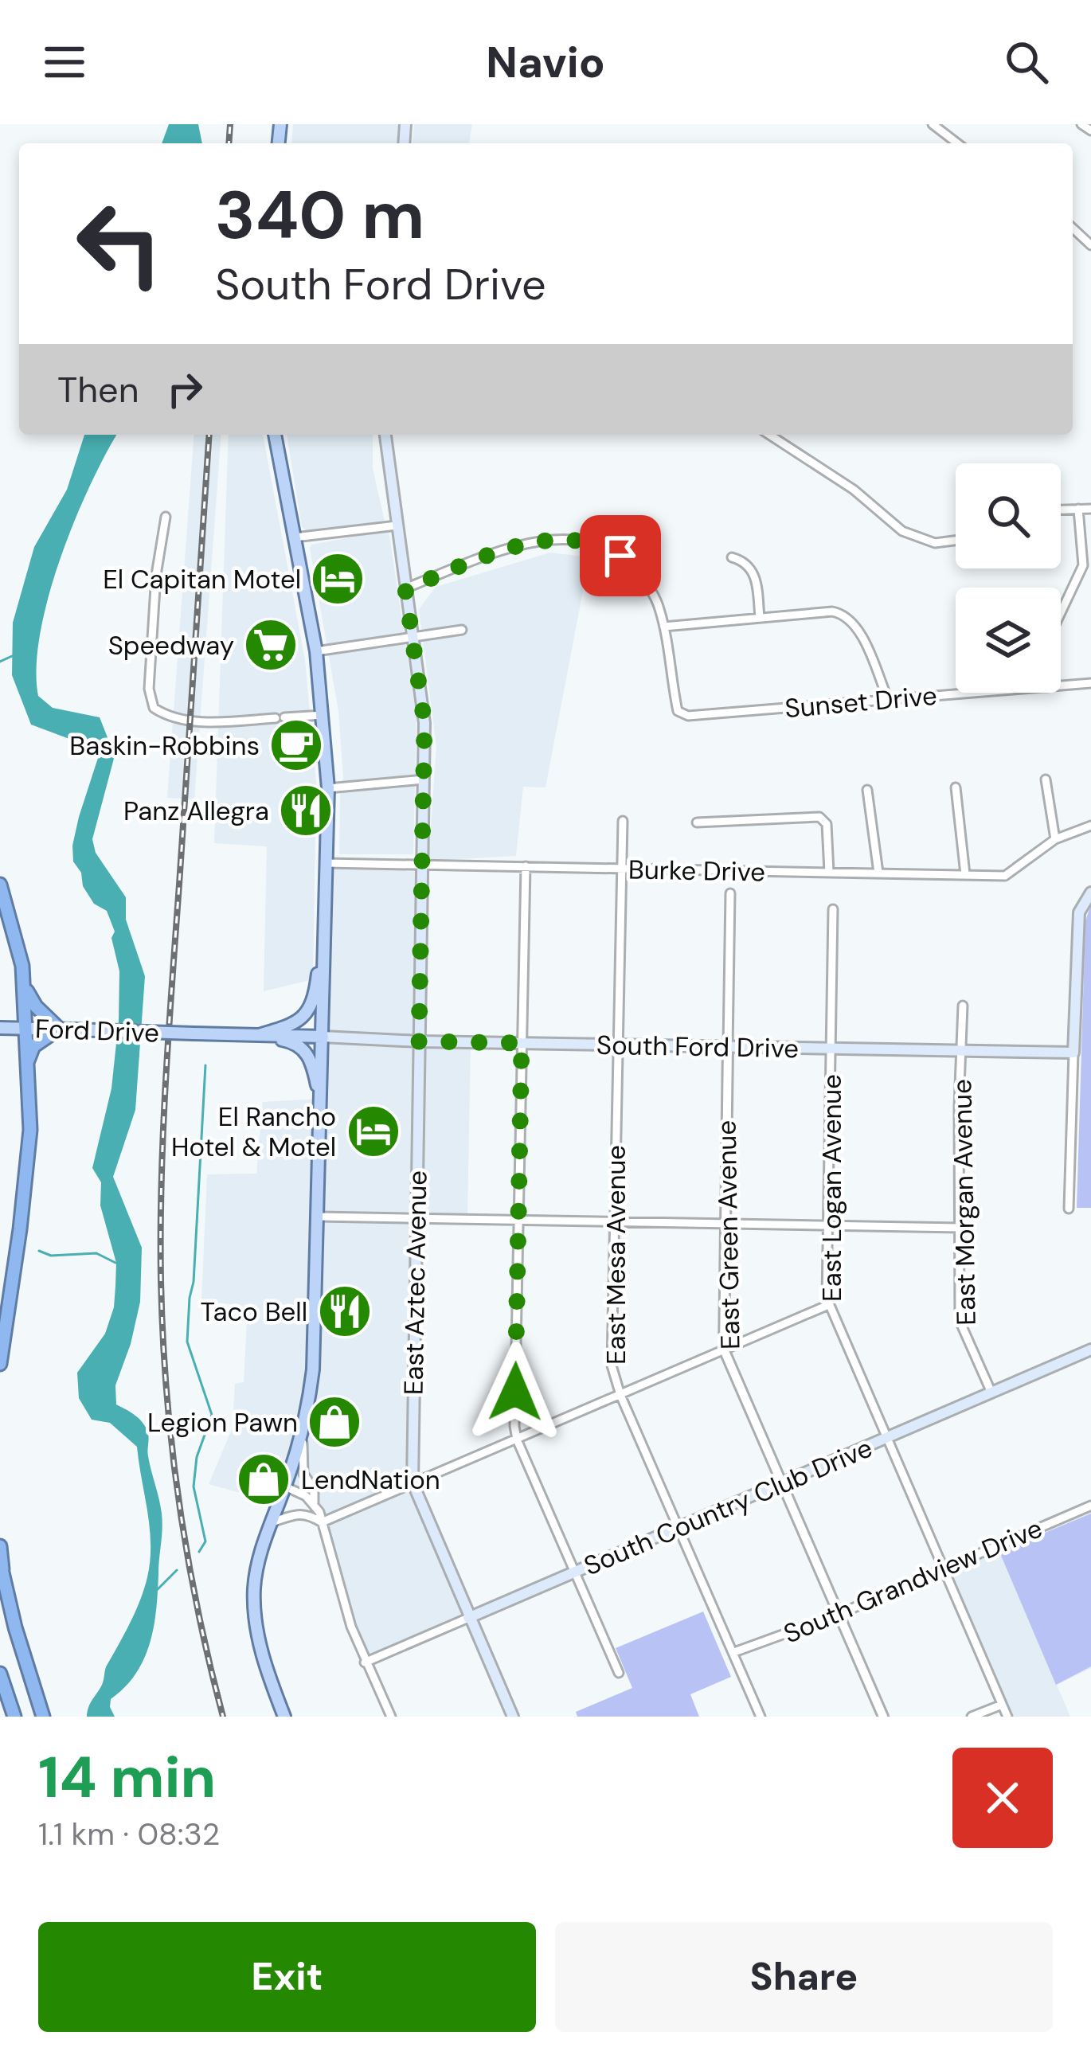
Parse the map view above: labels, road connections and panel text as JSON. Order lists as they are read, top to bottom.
{
  "streets": {
    "main road": [
      "Ford Drive",
      "South Ford Drive",
      "East Aztec Avenue",
      "South Country Club Drive"
    ],
    "street": [
      "Sunset Drive",
      "Burke Drive",
      "East Logan Avenue",
      "East Morgan Avenue",
      "East Green Avenue",
      "East Mesa Avenue",
      "South Grandview Drive"
    ]
  },
  "crossings": [
    ["Burke Drive", "East Mesa Avenue"],
    ["Burke Drive", "East Aztec Avenue"],
    ["Ford Drive", "South Ford Drive"],
    ["South Ford Drive", "East Logan Avenue"],
    ["South Ford Drive", "East Morgan Avenue"],
    ["South Ford Drive", "East Green Avenue"],
    ["South Ford Drive", "East Mesa Avenue"],
    ["South Ford Drive", "East Aztec Avenue"],
    ["East Logan Avenue", "South Country Club Drive"],
    ["East Logan Avenue", "South Grandview Drive"],
    ["East Morgan Avenue", "South Country Club Drive"],
    ["East Green Avenue", "South Country Club Drive"],
    ["East Green Avenue", "South Grandview Drive"],
    ["East Mesa Avenue", "South Country Club Drive"],
    ["East Mesa Avenue", "South Grandview Drive"],
    ["East Aztec Avenue", "South Country Club Drive"]
  ],
  "places": {
    "hotel": ["El Capitan Motel", "El Rancho Hotel & Motel"],
    "supermarket": ["Speedway"],
    "cafe": ["Baskin-Robbins"],
    "restaurant": ["Panz Allegra", "Taco Bell"],
    "shop": ["Legion Pawn", "LendNation"]
  },
  "page": {
    "header": "Navio",
    "turn": ["340 m", "South Ford Drive"],
    "then": "Then",
    "heading": ["14 min", "1.1 km · 08:32"],
    "buttons": ["Exit", "Share"]
  }
}
